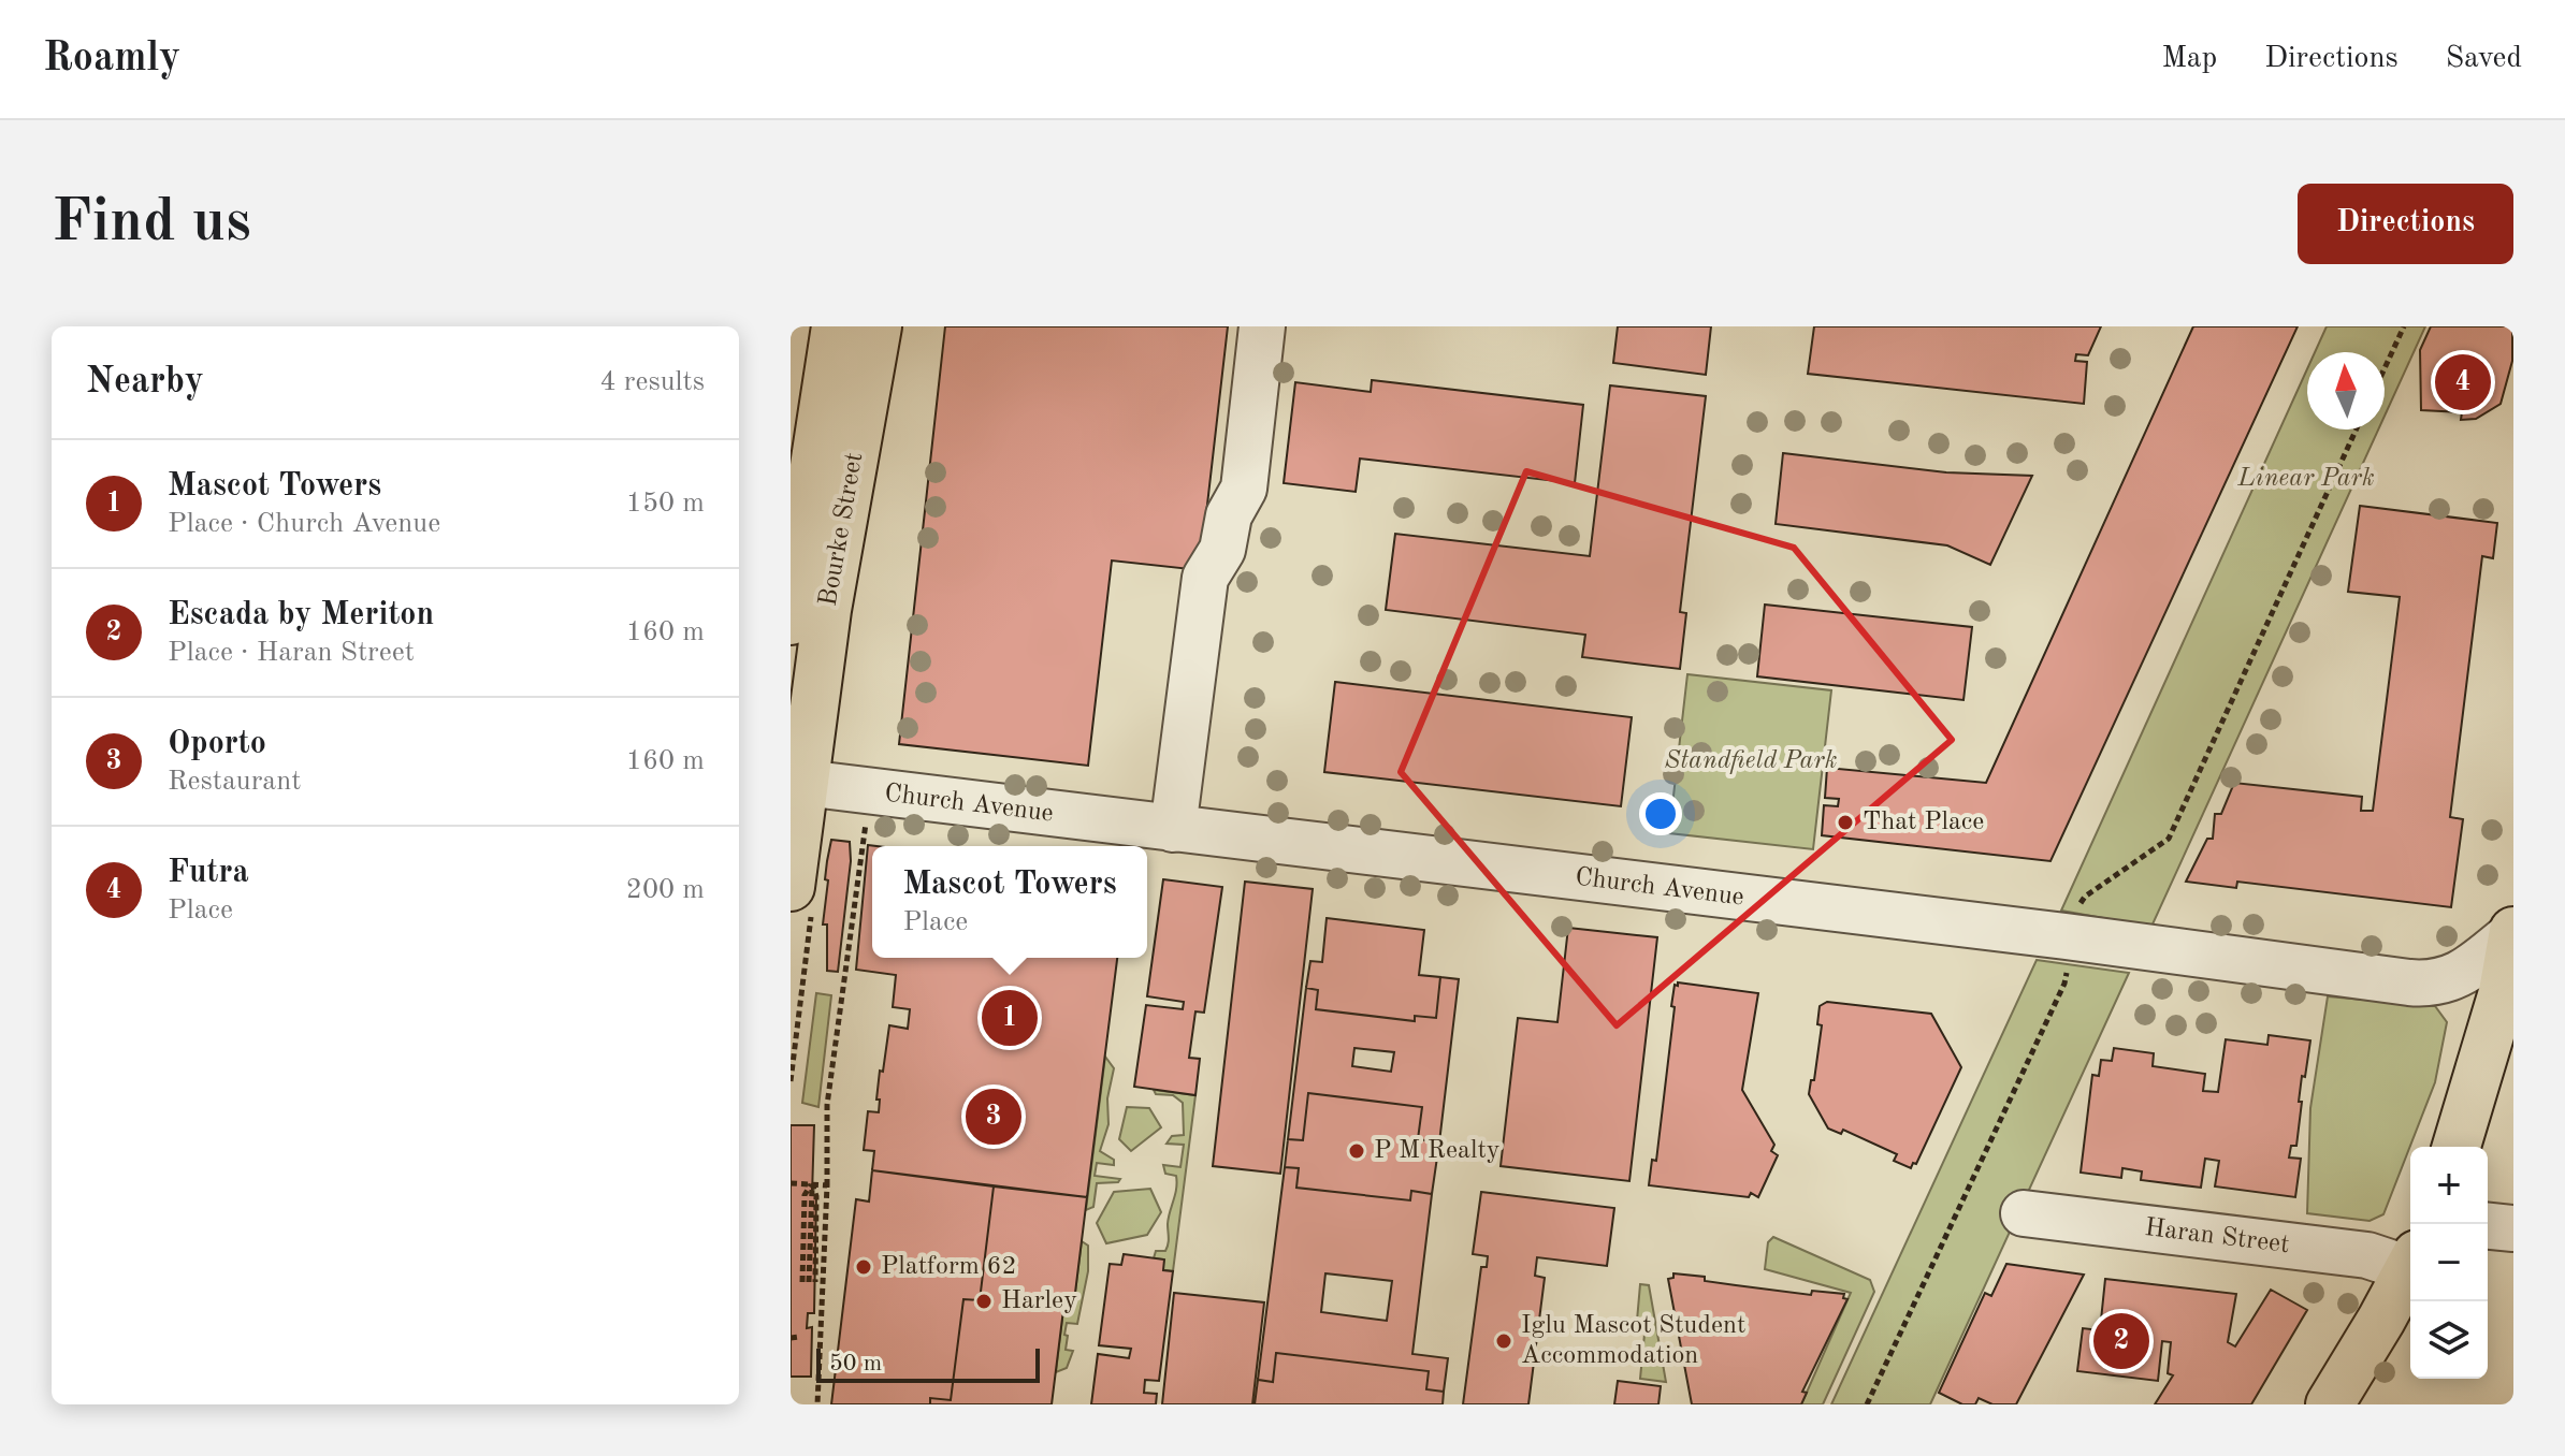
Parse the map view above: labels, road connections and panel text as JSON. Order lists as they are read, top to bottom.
{
  "streets": {
    "main road": ["Bourke Street"],
    "street": ["Church Avenue", "Haran Street"]
  },
  "crossings": [
    ["Bourke Street", "Church Avenue"]
  ],
  "parks": ["Linear Park", "Standfield Park"],
  "places": [
    "That Place",
    "P M Realty",
    "Platform 62",
    "Harley",
    "Iglu Mascot Student Accommodation"
  ],
  "scale_bar": "50 m",
  "north": "top",
  "page": {
    "header": "Roamly",
    "nav": ["Map", "Directions", "Saved"],
    "buttons": "Directions",
    "title": "Find us",
    "heading": ["Nearby", "4 results"],
    "pins": [
      "4",
      "1",
      "3",
      "2"
    ],
    "list": [
      {
        "mark": "1",
        "name": "Mascot Towers",
        "note": "Place · Church Avenue",
        "value": "150 m"
      },
      {
        "mark": "2",
        "name": "Escada by Meriton",
        "note": "Place · Haran Street",
        "value": "160 m"
      },
      {
        "mark": "3",
        "name": "Oporto",
        "note": "Restaurant",
        "value": "160 m"
      },
      {
        "mark": "4",
        "name": "Futra",
        "note": "Place",
        "value": "200 m"
      }
    ],
    "popup": ["Mascot Towers", "Place"],
    "map_buttons": ["+", "−"],
    "scale": "50 m"
  }
}
